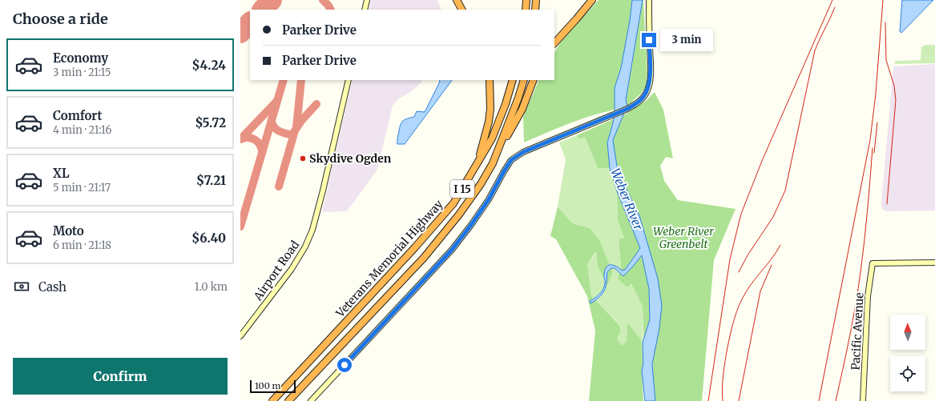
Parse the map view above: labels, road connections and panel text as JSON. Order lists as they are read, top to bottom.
{
  "streets": {
    "highway": ["I 15", "Veterans Memorial Highway"],
    "street": ["Airport Road", "Pacific Avenue"]
  },
  "water": ["Weber River"],
  "parks": ["Weber River Greenbelt"],
  "places": ["Skydive Ogden"],
  "scale_bar": "100 m",
  "north": "top",
  "page": {
    "heading": "Choose a ride",
    "banner": ["Parker Drive", "Parker Drive"],
    "bubble": "3 min",
    "list": [
      {
        "name": "Economy",
        "note": "3 min · 21:15",
        "value": "$4.24"
      },
      {
        "name": "Comfort",
        "note": "4 min · 21:16",
        "value": "$5.72"
      },
      {
        "name": "XL",
        "note": "5 min · 21:17",
        "value": "$7.21"
      },
      {
        "name": "Moto",
        "note": "6 min · 21:18",
        "value": "$6.40"
      }
    ],
    "pay": ["Cash", "1.0 km"],
    "buttons": "Confirm",
    "scale": "100 m"
  }
}
